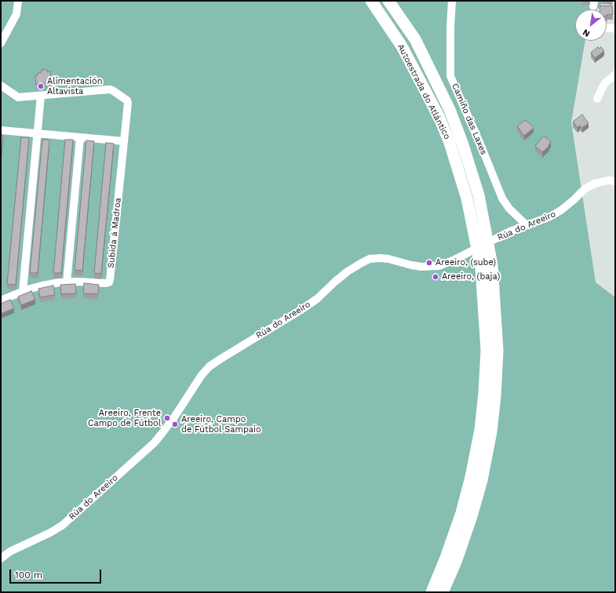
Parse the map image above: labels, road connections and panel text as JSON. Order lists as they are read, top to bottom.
{
  "streets": {
    "highway": ["Autoestrada do Atlántico"],
    "street": ["Camiño das Laxes", "Rúa do Areeiro", "Subida á Madroa"]
  },
  "crossings": [
    ["Camiño das Laxes", "Rúa do Areeiro"]
  ],
  "places": [
    "Alimentación Altavista",
    "Areeiro, (sube)",
    "Areeiro, (baja)",
    "Areeiro, Frente Campo de Fútbol",
    "Areeiro, Campo de Fútbol Sampaio"
  ],
  "scale_bar": "100 m",
  "north": "bottom left"
}
